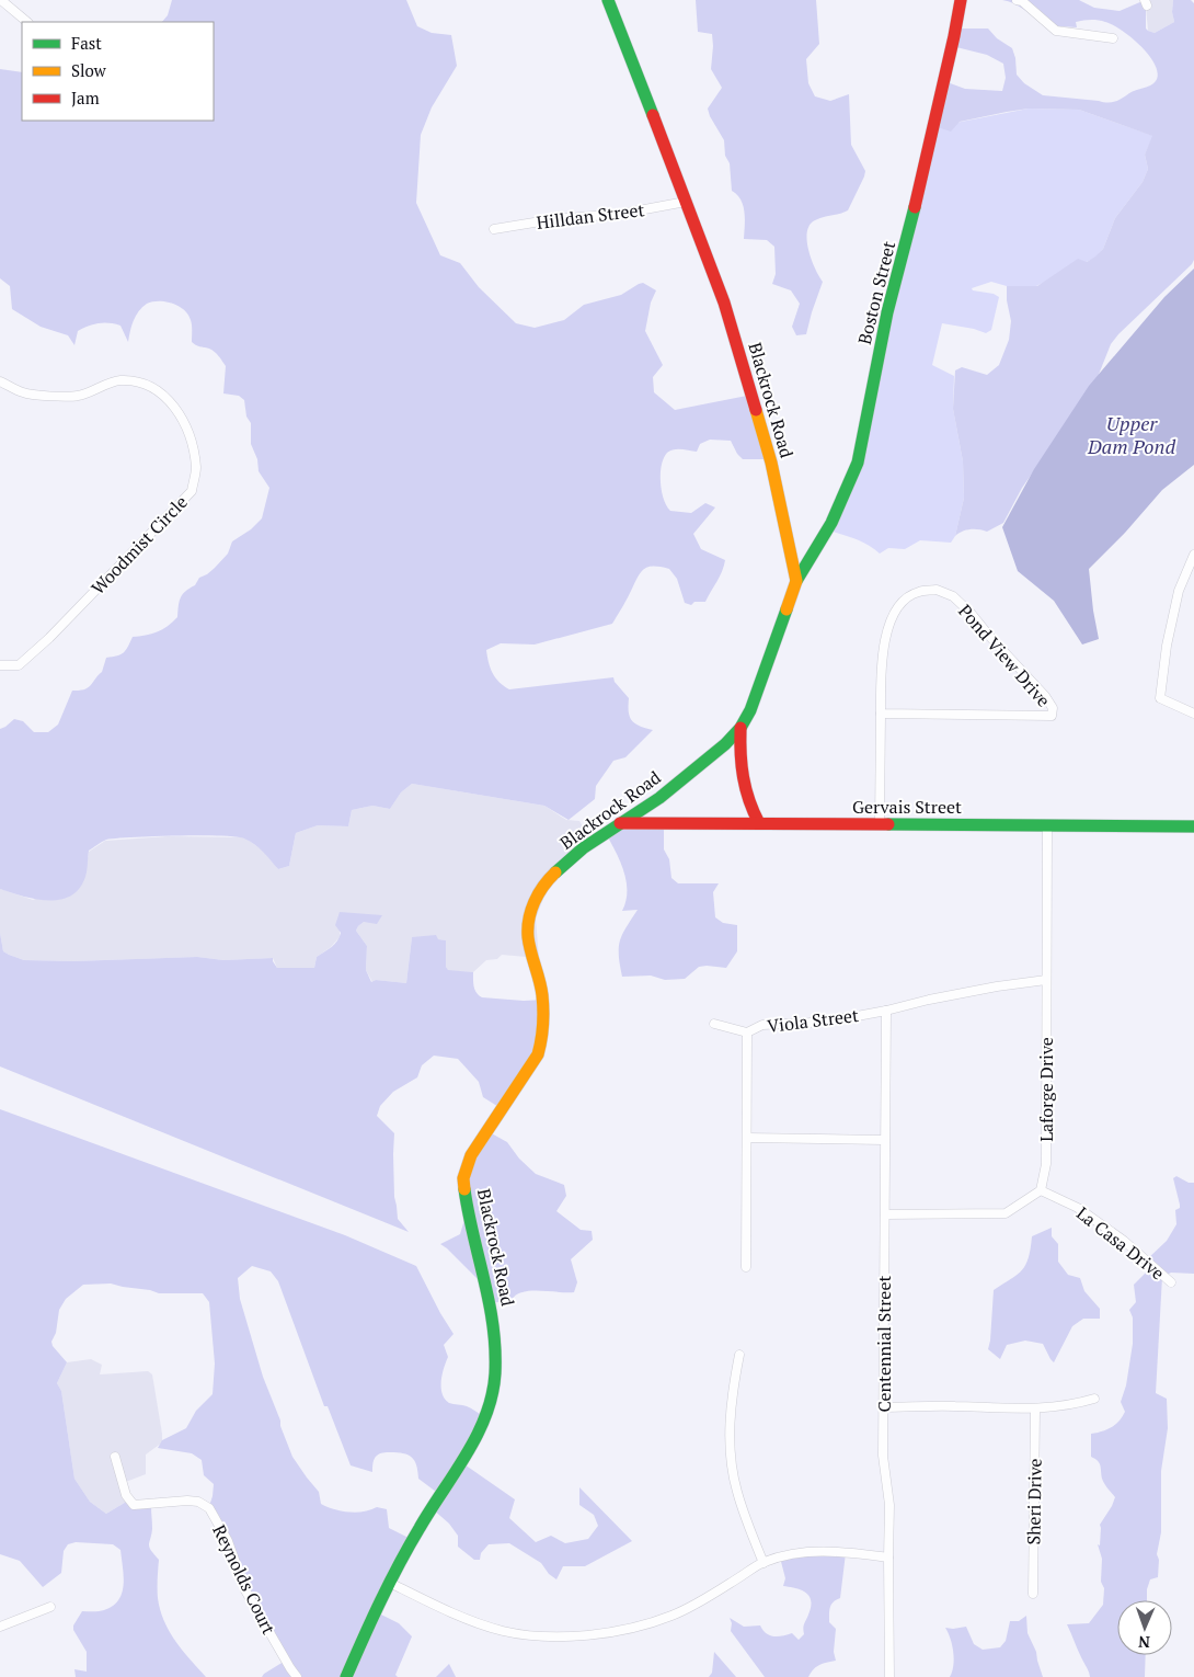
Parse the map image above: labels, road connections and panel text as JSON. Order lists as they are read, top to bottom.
{
  "streets": {
    "street": [
      "Hilldan Street",
      "Boston Street",
      "Blackrock Road",
      "Woodmist Circle",
      "Pond View Drive",
      "Gervais Street",
      "Viola Street",
      "Laforge Drive",
      "La Casa Drive",
      "Centennial Street",
      "Sheri Drive",
      "Reynolds Court"
    ]
  },
  "crossings": [
    ["Hilldan Street", "Blackrock Road"],
    ["Boston Street", "Blackrock Road"],
    ["Blackrock Road", "Gervais Street"],
    ["Pond View Drive", "Gervais Street"],
    ["Gervais Street", "Laforge Drive"],
    ["Viola Street", "Laforge Drive"],
    ["Viola Street", "Centennial Street"],
    ["Laforge Drive", "La Casa Drive"]
  ],
  "water": ["Upper Dam Pond"],
  "legend": ["Fast", "Slow", "Jam"],
  "north": "bottom"
}
